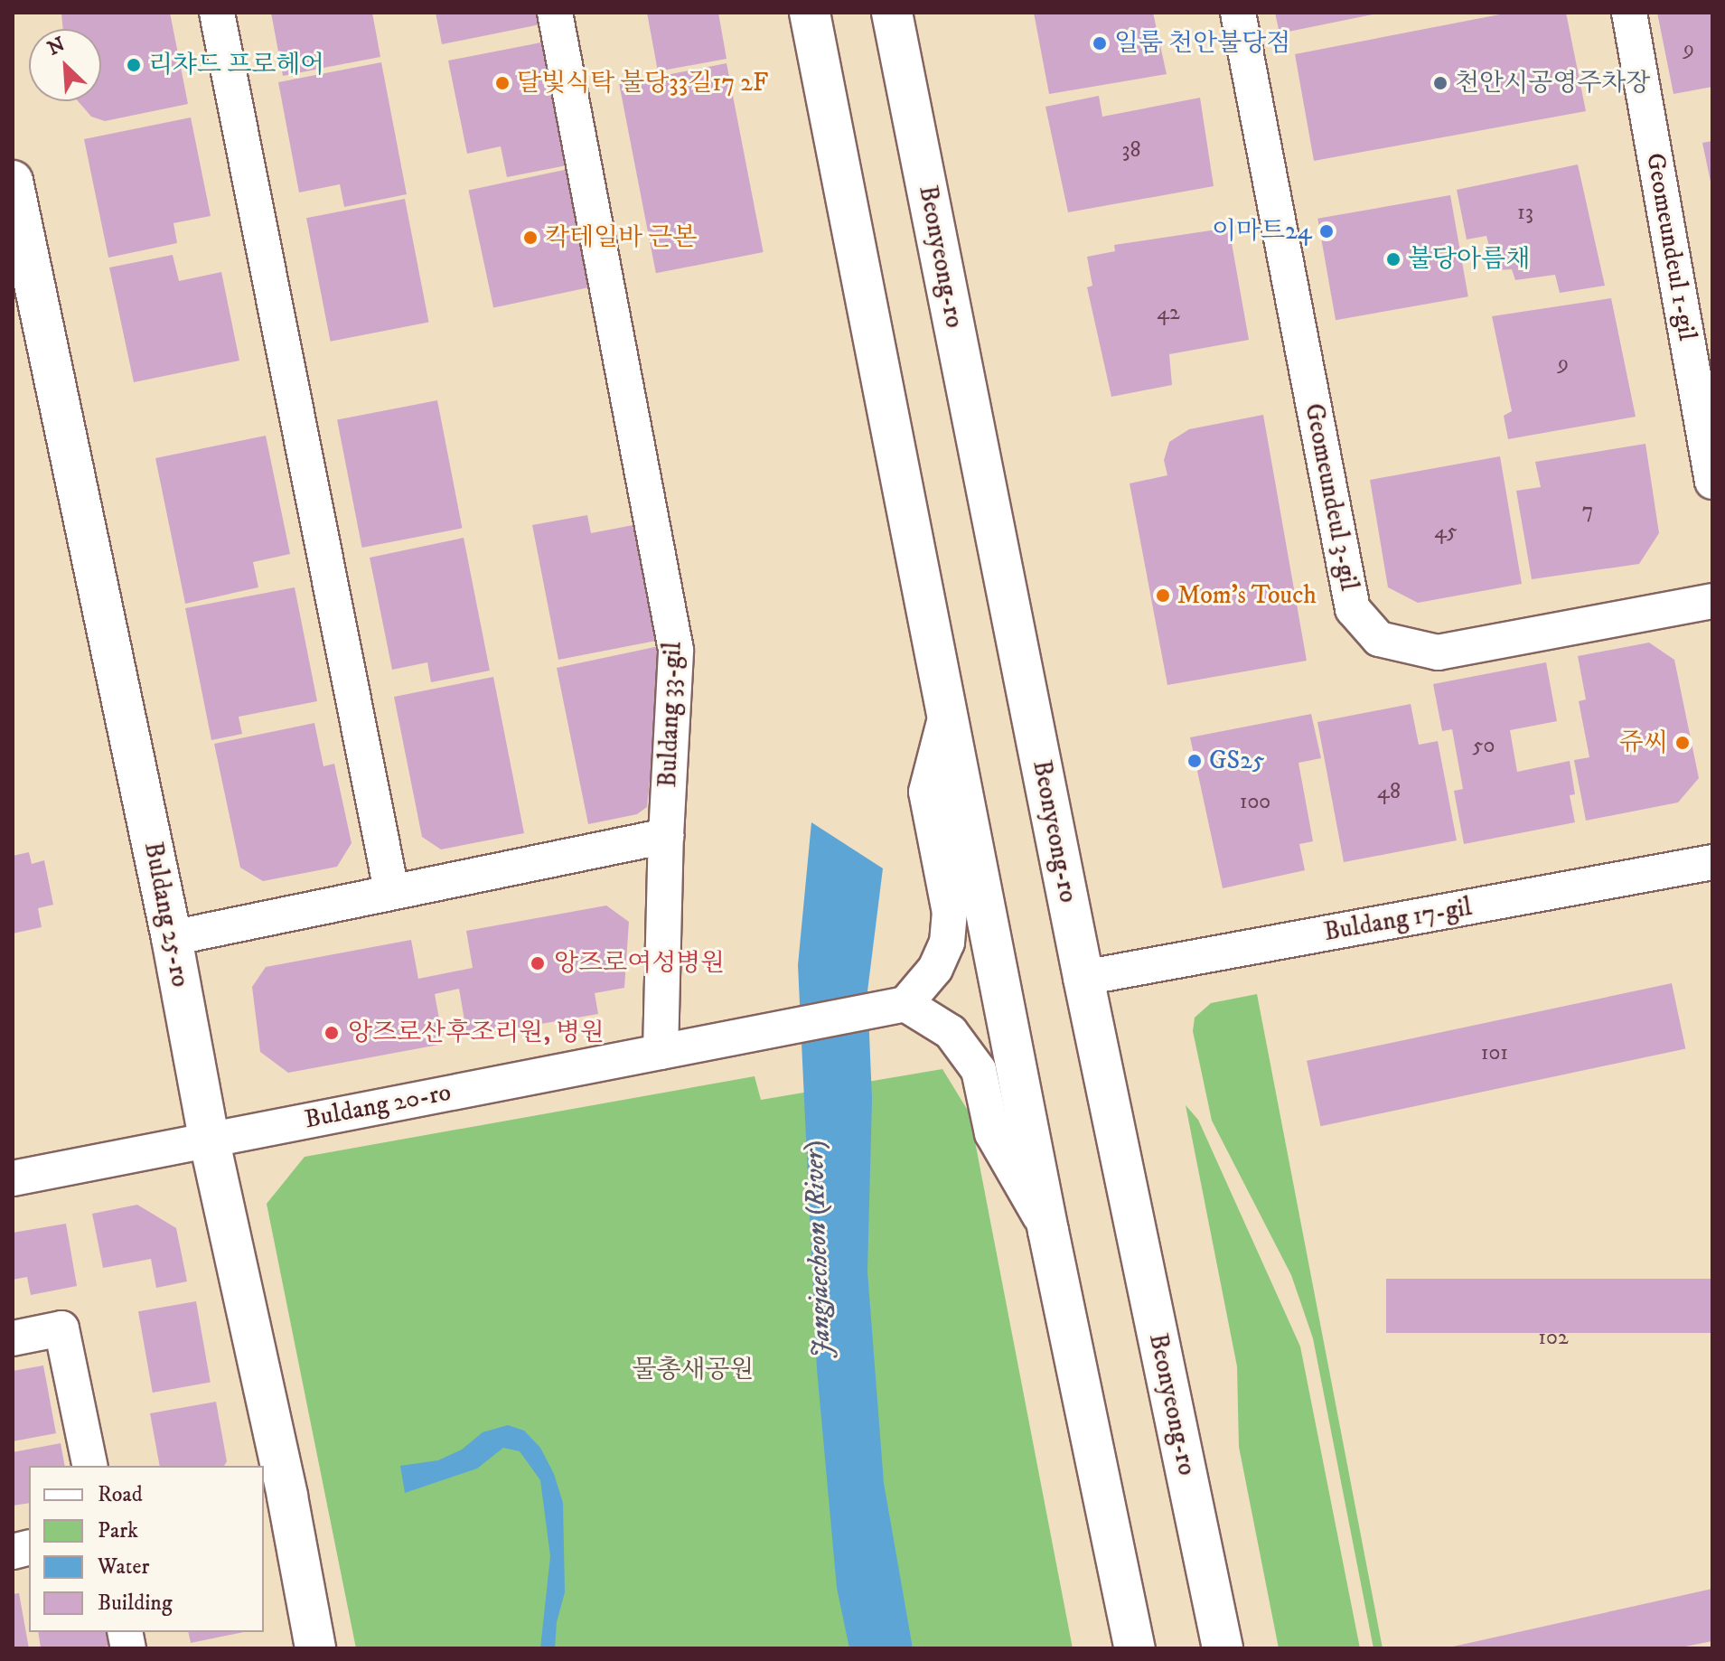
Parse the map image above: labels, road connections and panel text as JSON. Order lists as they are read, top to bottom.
{
  "streets": {
    "main road": ["Beonyeong-ro", "Buldang 25-ro"],
    "street": [
      "Geomeundeul 1-gil",
      "Geomeundeul 3-gil",
      "Buldang 33-gil",
      "Buldang 17-gil",
      "Buldang 20-ro"
    ]
  },
  "crossings": [
    ["Beonyeong-ro", "Buldang 17-gil"],
    ["Buldang 33-gil", "Buldang 20-ro"],
    ["Buldang 25-ro", "Buldang 20-ro"]
  ],
  "water": ["Jangjaecheon (River)"],
  "parks": ["물총새공원"],
  "places": [
    "일룸 천안불당점",
    "리챠드 프로헤어",
    "달빛식탁 불당33길17 2F",
    "천안시공영주차장",
    "이마트24",
    "칵테일바 근본",
    "불당아름채",
    "Mom's Touch",
    "쥬씨",
    "GS25",
    "앙즈로여성병원",
    "앙즈로산후조리원, 병원"
  ],
  "house_numbers": [
    "9",
    "38",
    "13",
    "42",
    "9",
    "7",
    "45",
    "50",
    "48",
    "100",
    "101",
    "102"
  ],
  "legend": [
    "Road",
    "Park",
    "Water",
    "Building"
  ],
  "north": "top left"
}
